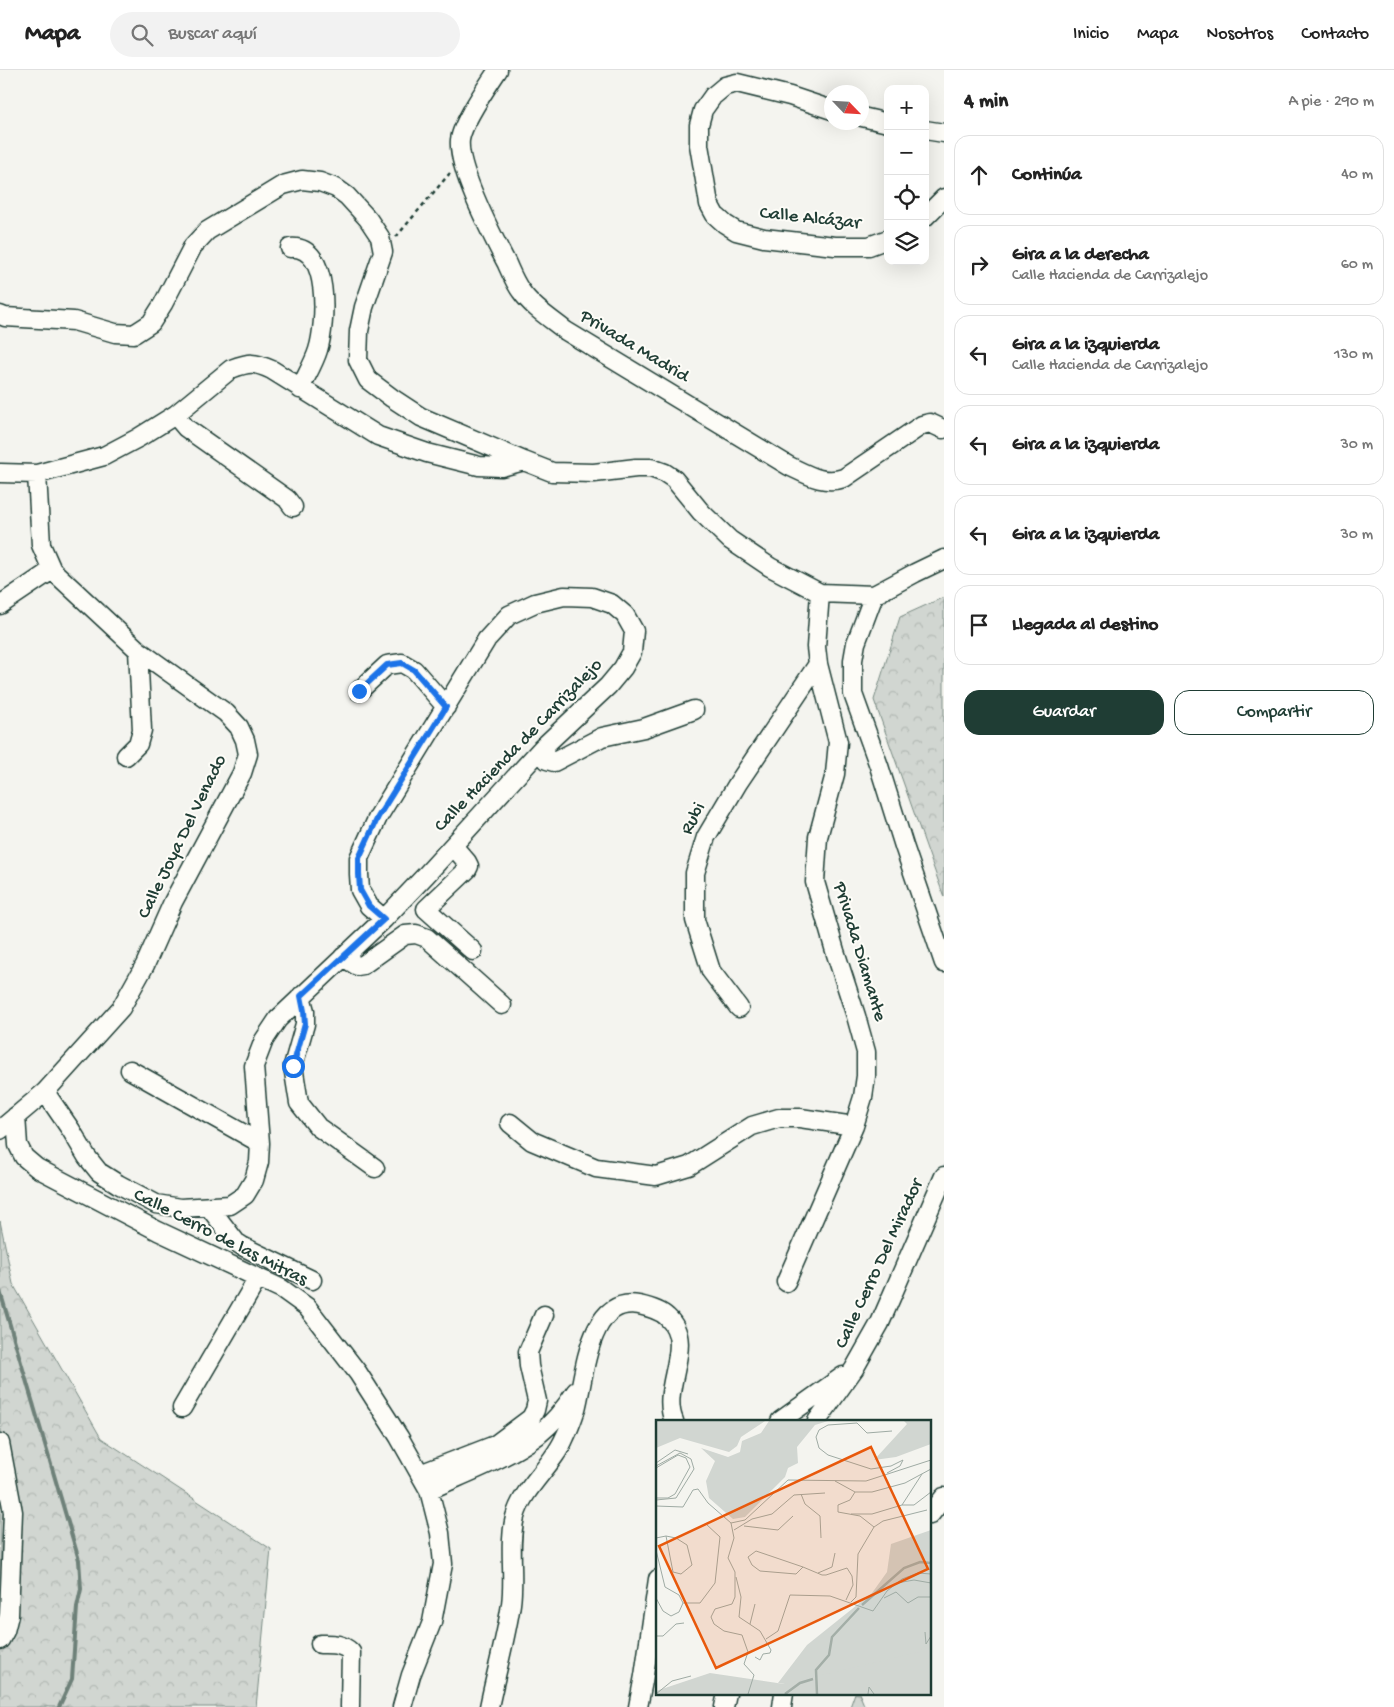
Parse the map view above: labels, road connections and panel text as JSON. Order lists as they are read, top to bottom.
{
  "streets": {
    "street": [
      "Calle Alcázar",
      "Privada Madrid",
      "Calle Hacienda de Carrizalejo",
      "Rubi",
      "Calle Joya Del Venado",
      "Privada Diamante",
      "Calle Cerro de las Mitras",
      "Calle Cerro Del Mirador"
    ]
  },
  "crossings": [
    ["Calle Hacienda de Carrizalejo", "Calle Joya Del Venado"],
    ["Rubi", "Privada Diamante"],
    ["Calle Joya Del Venado", "Calle Cerro de las Mitras"]
  ],
  "north": "bottom right",
  "page": {
    "header": "Mapa",
    "search": "Buscar aquí",
    "nav": [
      "Inicio",
      "Mapa",
      "Nosotros",
      "Contacto"
    ],
    "heading": ["4 min", "A pie · 290 m"],
    "map_buttons": ["+", "−"],
    "list": [
      ["Continúa", "40 m"],
      ["Gira a la derecha", "Calle Hacienda de Carrizalejo", "60 m"],
      ["Gira a la izquierda", "Calle Hacienda de Carrizalejo", "130 m"],
      ["Gira a la izquierda", "30 m"],
      ["Gira a la izquierda", "30 m"],
      "Llegada al destino"
    ],
    "buttons": ["Guardar", "Compartir"]
  }
}
